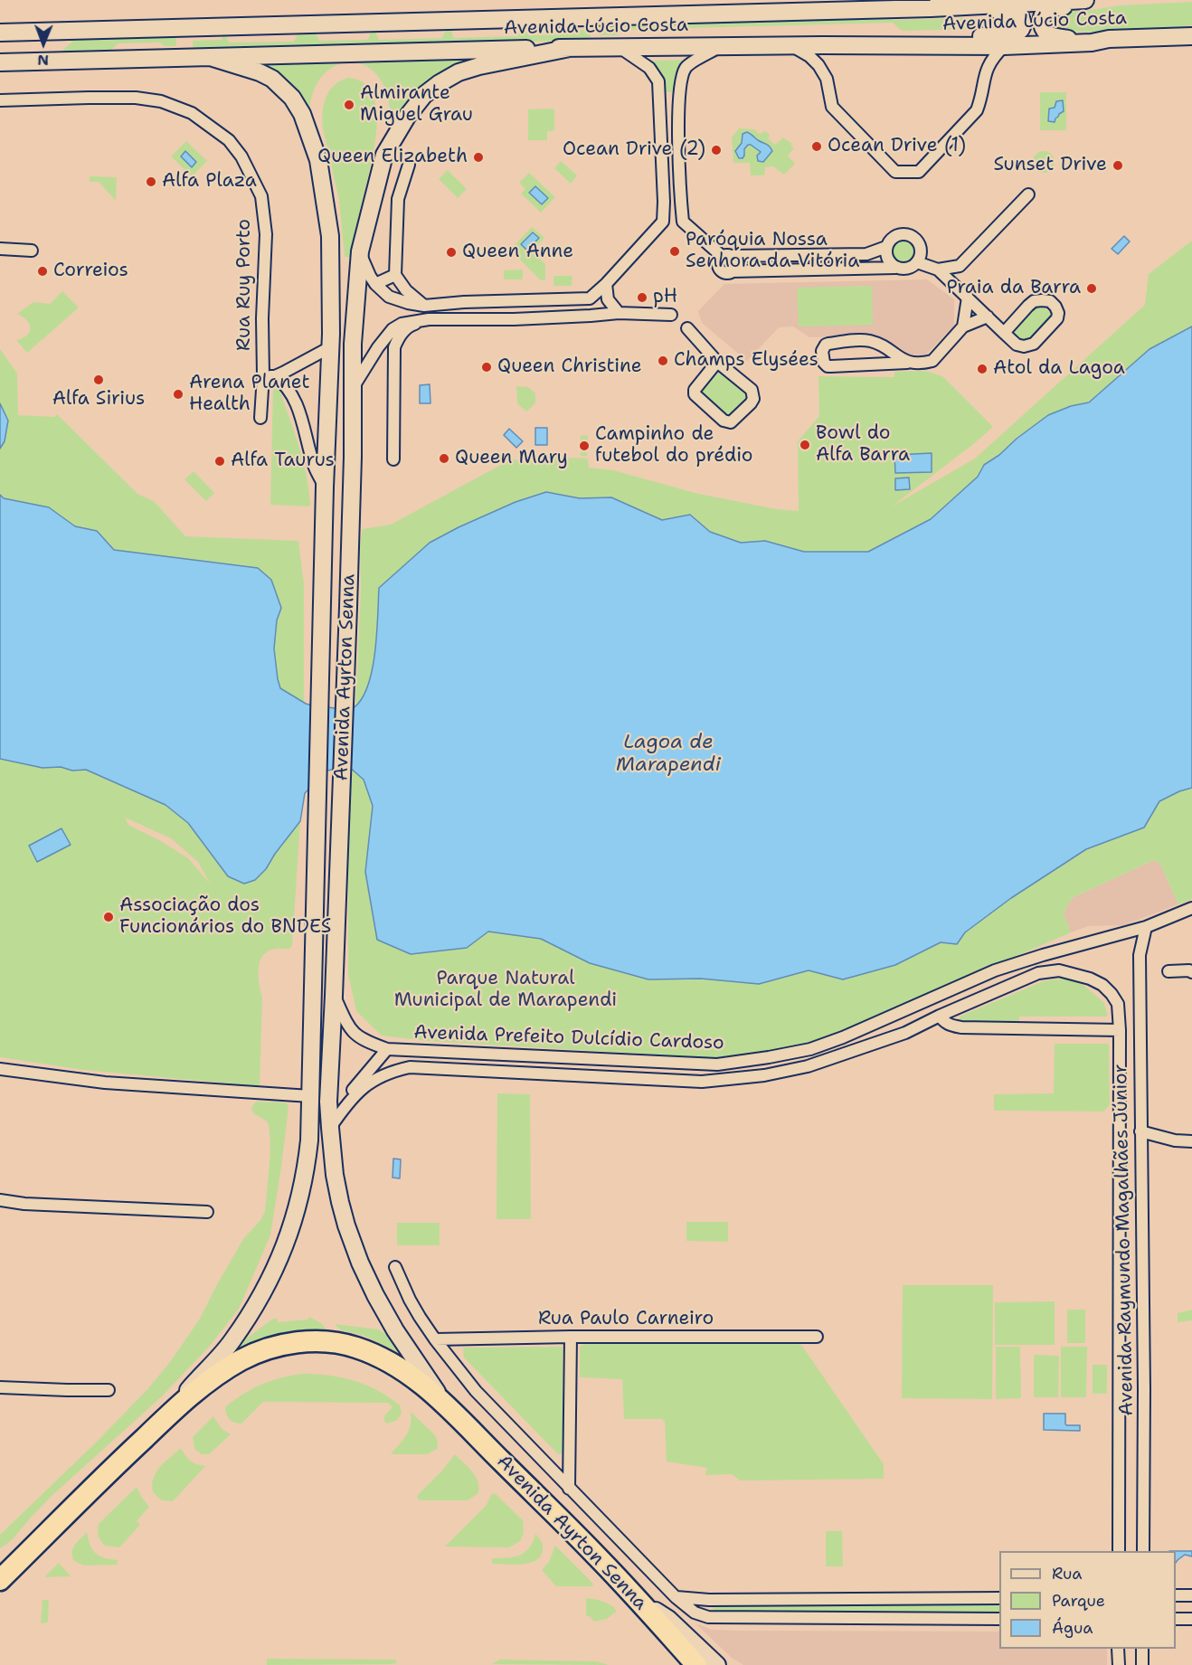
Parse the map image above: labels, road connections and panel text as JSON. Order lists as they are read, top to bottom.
{
  "streets": {
    "highway": ["Avenida Ayrton Senna"],
    "main road": ["Avenida Lúcio Costa"],
    "street": [
      "Rua Ruy Porto",
      "Avenida Prefeito Dulcídio Cardoso",
      "Avenida Raymundo Magalhães Júnior",
      "Rua Paulo Carneiro"
    ]
  },
  "crossings": [
    ["Avenida Lúcio Costa", "Avenida Ayrton Senna"],
    ["Avenida Ayrton Senna", "Avenida Prefeito Dulcídio Cardoso"],
    ["Avenida Prefeito Dulcídio Cardoso", "Avenida Raymundo Magalhães Júnior"]
  ],
  "water": ["Lagoa de Marapendi"],
  "parks": ["Parque Natural Municipal de Marapendi"],
  "places": [
    "Almirante Miguel Grau",
    "Ocean Drive (1)",
    "Ocean Drive (2)",
    "Queen Elizabeth",
    "Sunset Drive",
    "Alfa Plaza",
    "Paróquia Nossa Senhora da Vitória",
    "Queen Anne",
    "Correios",
    "Praia da Barra",
    "pH",
    "Champs Elysées",
    "Queen Christine",
    "Atol da Lagoa",
    "Alfa Sirius",
    "Arena Planet Health",
    "Bowl do Alfa Barra",
    "Campinho de futebol do prédio",
    "Queen Mary",
    "Alfa Taurus",
    "Associação dos Funcionários do BNDES"
  ],
  "legend": ["Rua", "Parque", "Água"],
  "north": "bottom"
}
